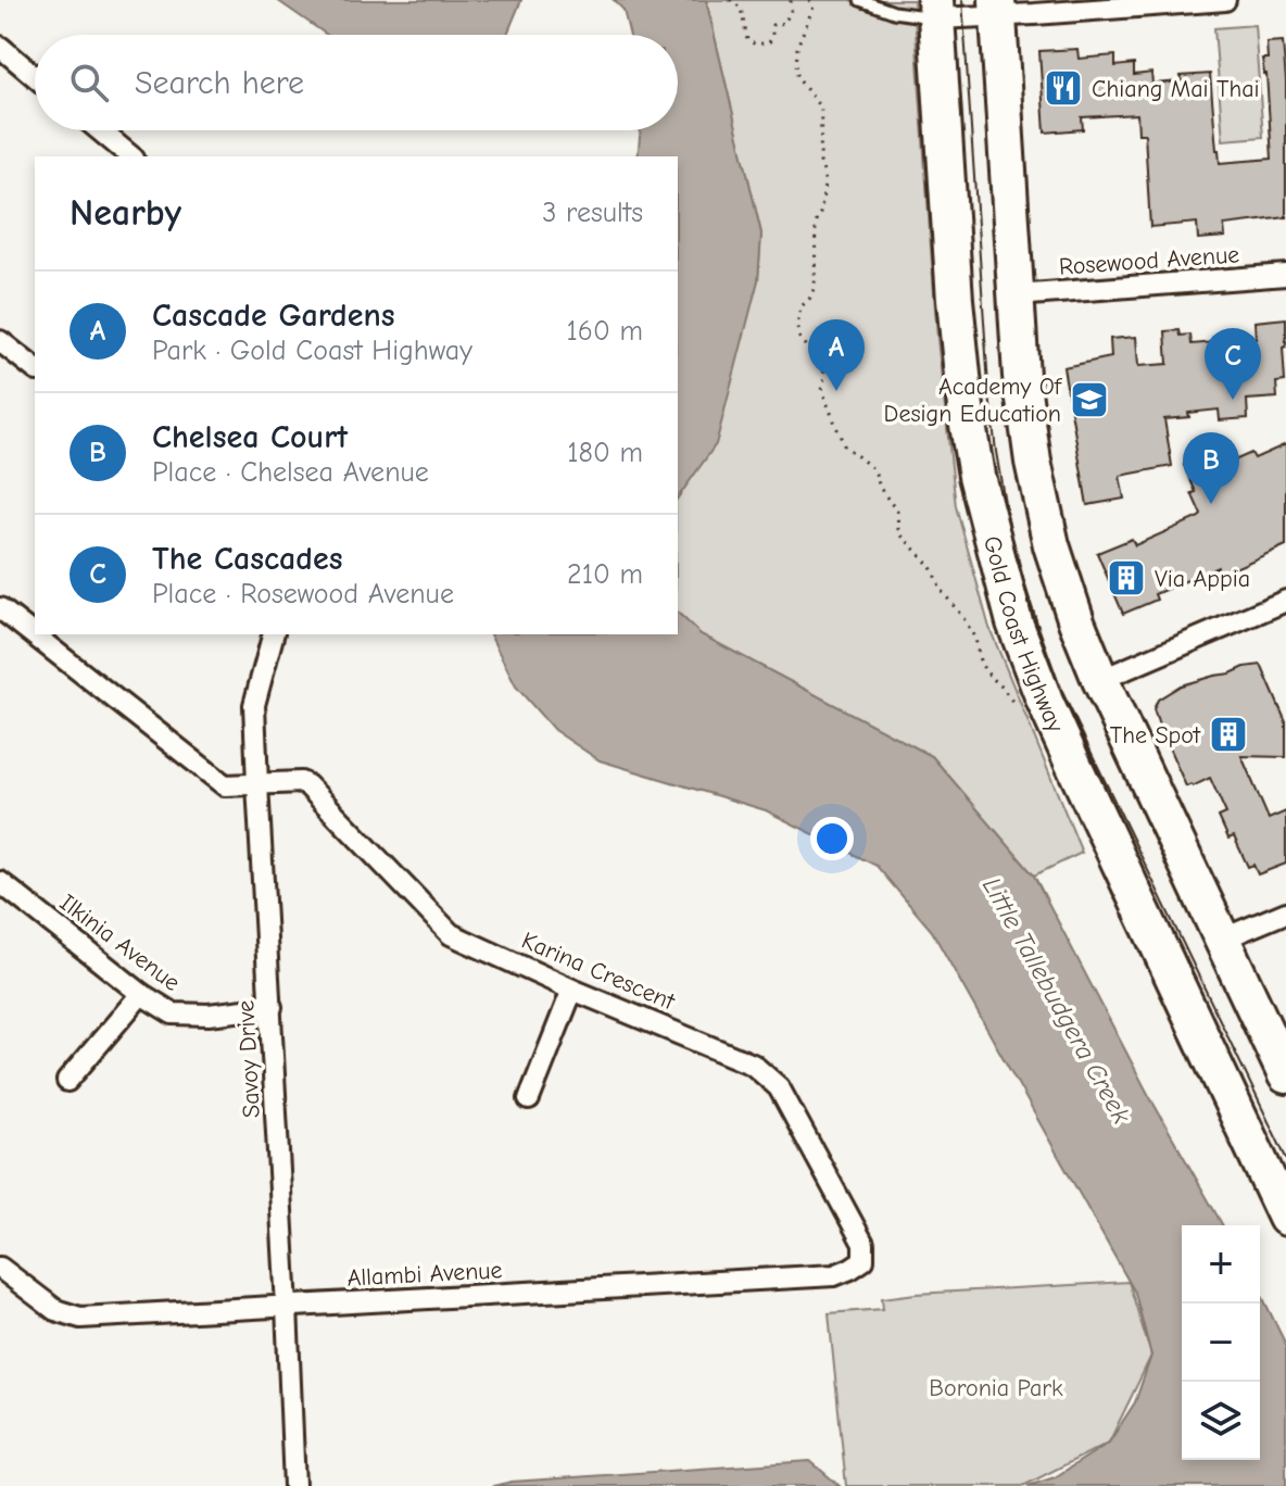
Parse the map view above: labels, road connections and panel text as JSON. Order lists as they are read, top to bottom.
{
  "streets": {
    "highway": ["Gold Coast Highway"],
    "street": [
      "Rosewood Avenue",
      "Ilkinia Avenue",
      "Karina Crescent",
      "Savoy Drive",
      "Allambi Avenue"
    ]
  },
  "crossings": [
    ["Ilkinia Avenue", "Savoy Drive"],
    ["Karina Crescent", "Savoy Drive"],
    ["Karina Crescent", "Allambi Avenue"],
    ["Savoy Drive", "Allambi Avenue"]
  ],
  "water": ["Little Tallebudgera Creek"],
  "parks": ["Boronia Park"],
  "places": {
    "restaurant": ["Chiang Mai Thai"],
    "school or university": ["Academy Of Design Education"],
    "building": ["Via Appia", "The Spot"]
  },
  "page": {
    "search": "Search here",
    "heading": ["Nearby", "3 results"],
    "list": [
      {
        "mark": "A",
        "name": "Cascade Gardens",
        "note": "Park · Gold Coast Highway",
        "value": "160 m"
      },
      {
        "mark": "B",
        "name": "Chelsea Court",
        "note": "Place · Chelsea Avenue",
        "value": "180 m"
      },
      {
        "mark": "C",
        "name": "The Cascades",
        "note": "Place · Rosewood Avenue",
        "value": "210 m"
      }
    ],
    "pins": ["A", "C", "B"],
    "map_buttons": ["+", "−"]
  }
}
